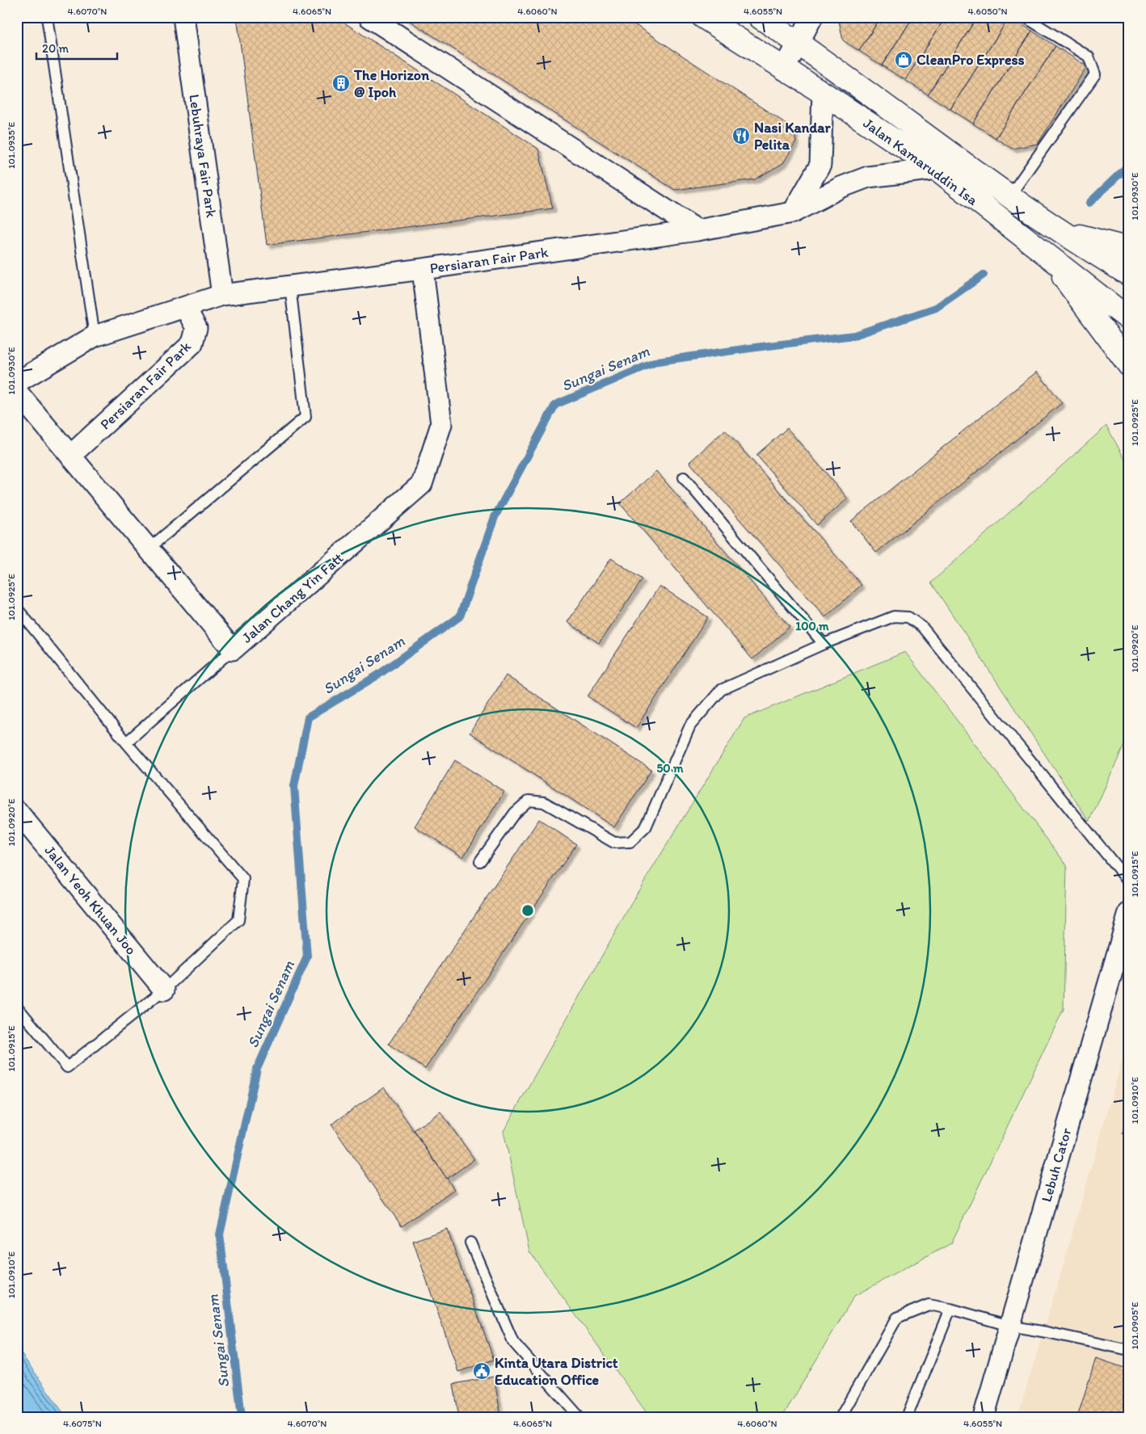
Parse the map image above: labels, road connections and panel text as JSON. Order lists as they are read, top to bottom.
{
  "streets": {
    "main road": ["Jalan Kamaruddin Isa"],
    "street": [
      "Lebuhraya Fair Park",
      "Persiaran Fair Park",
      "Jalan Chang Yin Fatt",
      "Jalan Yeoh Khuan Joo",
      "Lebuh Cator"
    ]
  },
  "crossings": [
    ["Lebuhraya Fair Park", "Persiaran Fair Park"],
    ["Jalan Kamaruddin Isa", "Persiaran Fair Park"],
    ["Persiaran Fair Park", "Jalan Chang Yin Fatt"]
  ],
  "water": ["Sungai Senam"],
  "places": {
    "shop": ["CleanPro Express"],
    "building": ["The Horizon @ Ipoh"],
    "restaurant": ["Nasi Kandar Pelita"],
    "public building": ["Kinta Utara District Education Office"]
  },
  "scale_bar": "20 m",
  "coordinates": [
    "4.6070°N",
    "4.6065°N",
    "4.6060°N",
    "4.6055°N",
    "4.6050°N",
    "101.0935°E",
    "101.0930°E",
    "101.0925°E",
    "101.0920°E",
    "101.0915°E",
    "101.0910°E",
    "101.0905°E",
    "4.6075°N"
  ],
  "rings": ["100 m", "50 m"]
}
